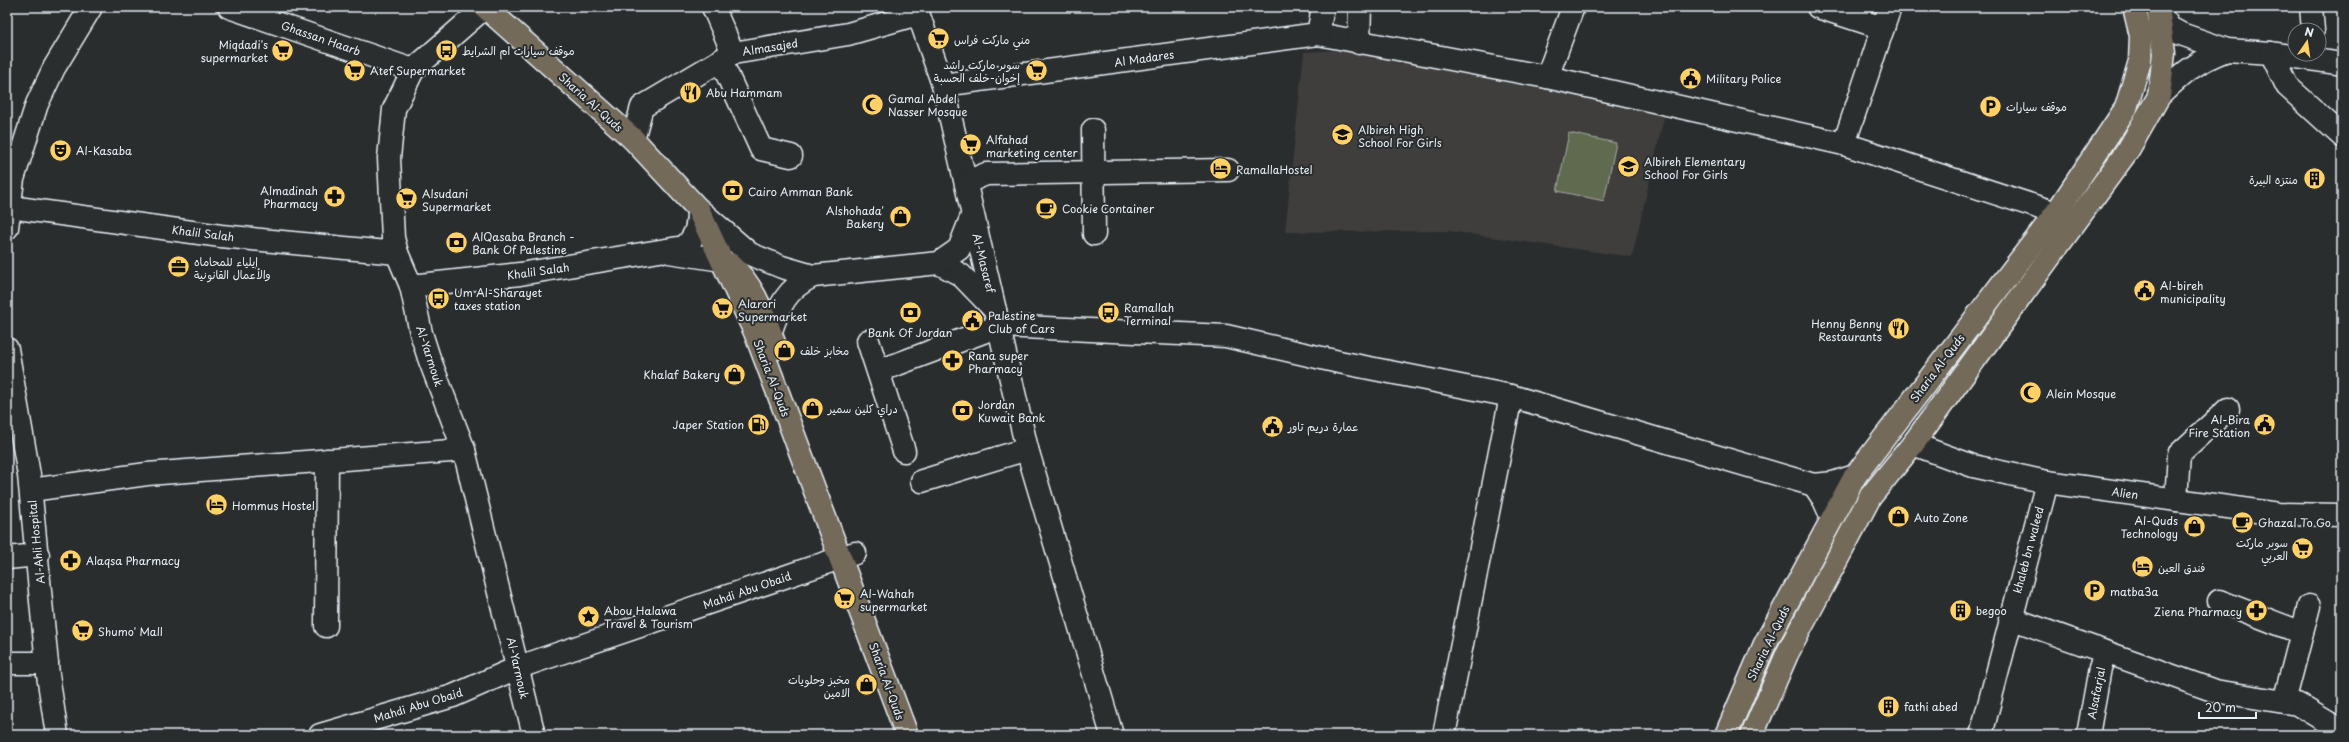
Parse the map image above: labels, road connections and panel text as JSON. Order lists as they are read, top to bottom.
{
  "streets": {
    "main road": ["Sharia Al-Quds"],
    "street": [
      "Ghassan Haarb",
      "Almasajed",
      "Al Madares",
      "Khalil Salah",
      "Al-Masaref",
      "Al-Yarmouk",
      "Alien",
      "Al-Ahli Hospital",
      "khaleb bn waleed",
      "Mahdi Abu Obaid",
      "Alsafarjal"
    ]
  },
  "crossings": [
    ["Ghassan Haarb", "Al-Yarmouk"],
    ["Almasajed", "Sharia Al-Quds"],
    ["Almasajed", "Al-Masaref"],
    ["Al Madares", "Al-Masaref"],
    ["Sharia Al-Quds", "Khalil Salah"],
    ["Sharia Al-Quds", "Al-Yarmouk"],
    ["Sharia Al-Quds", "Alien"],
    ["Sharia Al-Quds", "Mahdi Abu Obaid"],
    ["Khalil Salah", "Al-Yarmouk"],
    ["Al-Yarmouk", "Mahdi Abu Obaid"],
    ["Alien", "khaleb bn waleed"]
  ],
  "places": {
    "supermarket": [
      "مني ماركت فراس",
      "Miqdadi's supermarket",
      "Atef Supermarket",
      "سوبر ماركت راشد إخوان-خلف الحسبة",
      "Alfahad marketing center",
      "Alsudani Supermarket",
      "Alarori Supermarket",
      "سوبر ماركت العربي",
      "Al-Wahah supermarket",
      "Shumo' Mall"
    ],
    "bus stop": ["موقف سيارات ام الشرايط", "Um Al-Sharayet taxes station", "Ramallah Terminal"],
    "public building": [
      "Military Police",
      "Al-bireh municipality",
      "Palestine Club of Cars",
      "Al-Bira Fire Station",
      "عمارة دريم تاور"
    ],
    "restaurant": ["Abu Hammam", "Henny Benny Restaurants"],
    "mosque": ["Gamal Abdel Nasser Mosque", "Alein Mosque"],
    "parking": ["موقف سيارات", "matba3a"],
    "school or university": ["Albireh High School For Girls", "Albireh Elementary School For Girls"],
    "theatre": ["Al-Kasaba"],
    "hotel": ["RamallaHostel", "Hommus Hostel", "فندق العين"],
    "building": ["منتزه البيرة", "begoo", "fathi abed"],
    "bank": [
      "Cairo Amman Bank",
      "AlQasaba Branch - Bank Of Palestine",
      "Bank Of Jordan",
      "Jordan Kuwait Bank"
    ],
    "pharmacy": [
      "Almadinah Pharmacy",
      "Rana super Pharmacy",
      "Alaqsa Pharmacy",
      "Ziena Pharmacy"
    ],
    "cafe": ["Cookie Container", "Ghazal To Go"],
    "shop": [
      "Alshohada' Bakery",
      "مخابز خلف",
      "Khalaf Bakery",
      "دراي كلين سمير",
      "Auto Zone",
      "Al-Quds Technology",
      "مخبز وحلويات الامين"
    ],
    "office": ["إيلياء للمحاماه والأعمال القانونية"],
    "fuel station": ["Japer Station"],
    "place": ["Abou Halawa Travel & Tourism"]
  },
  "scale_bar": "20 m",
  "north": "top"
}
